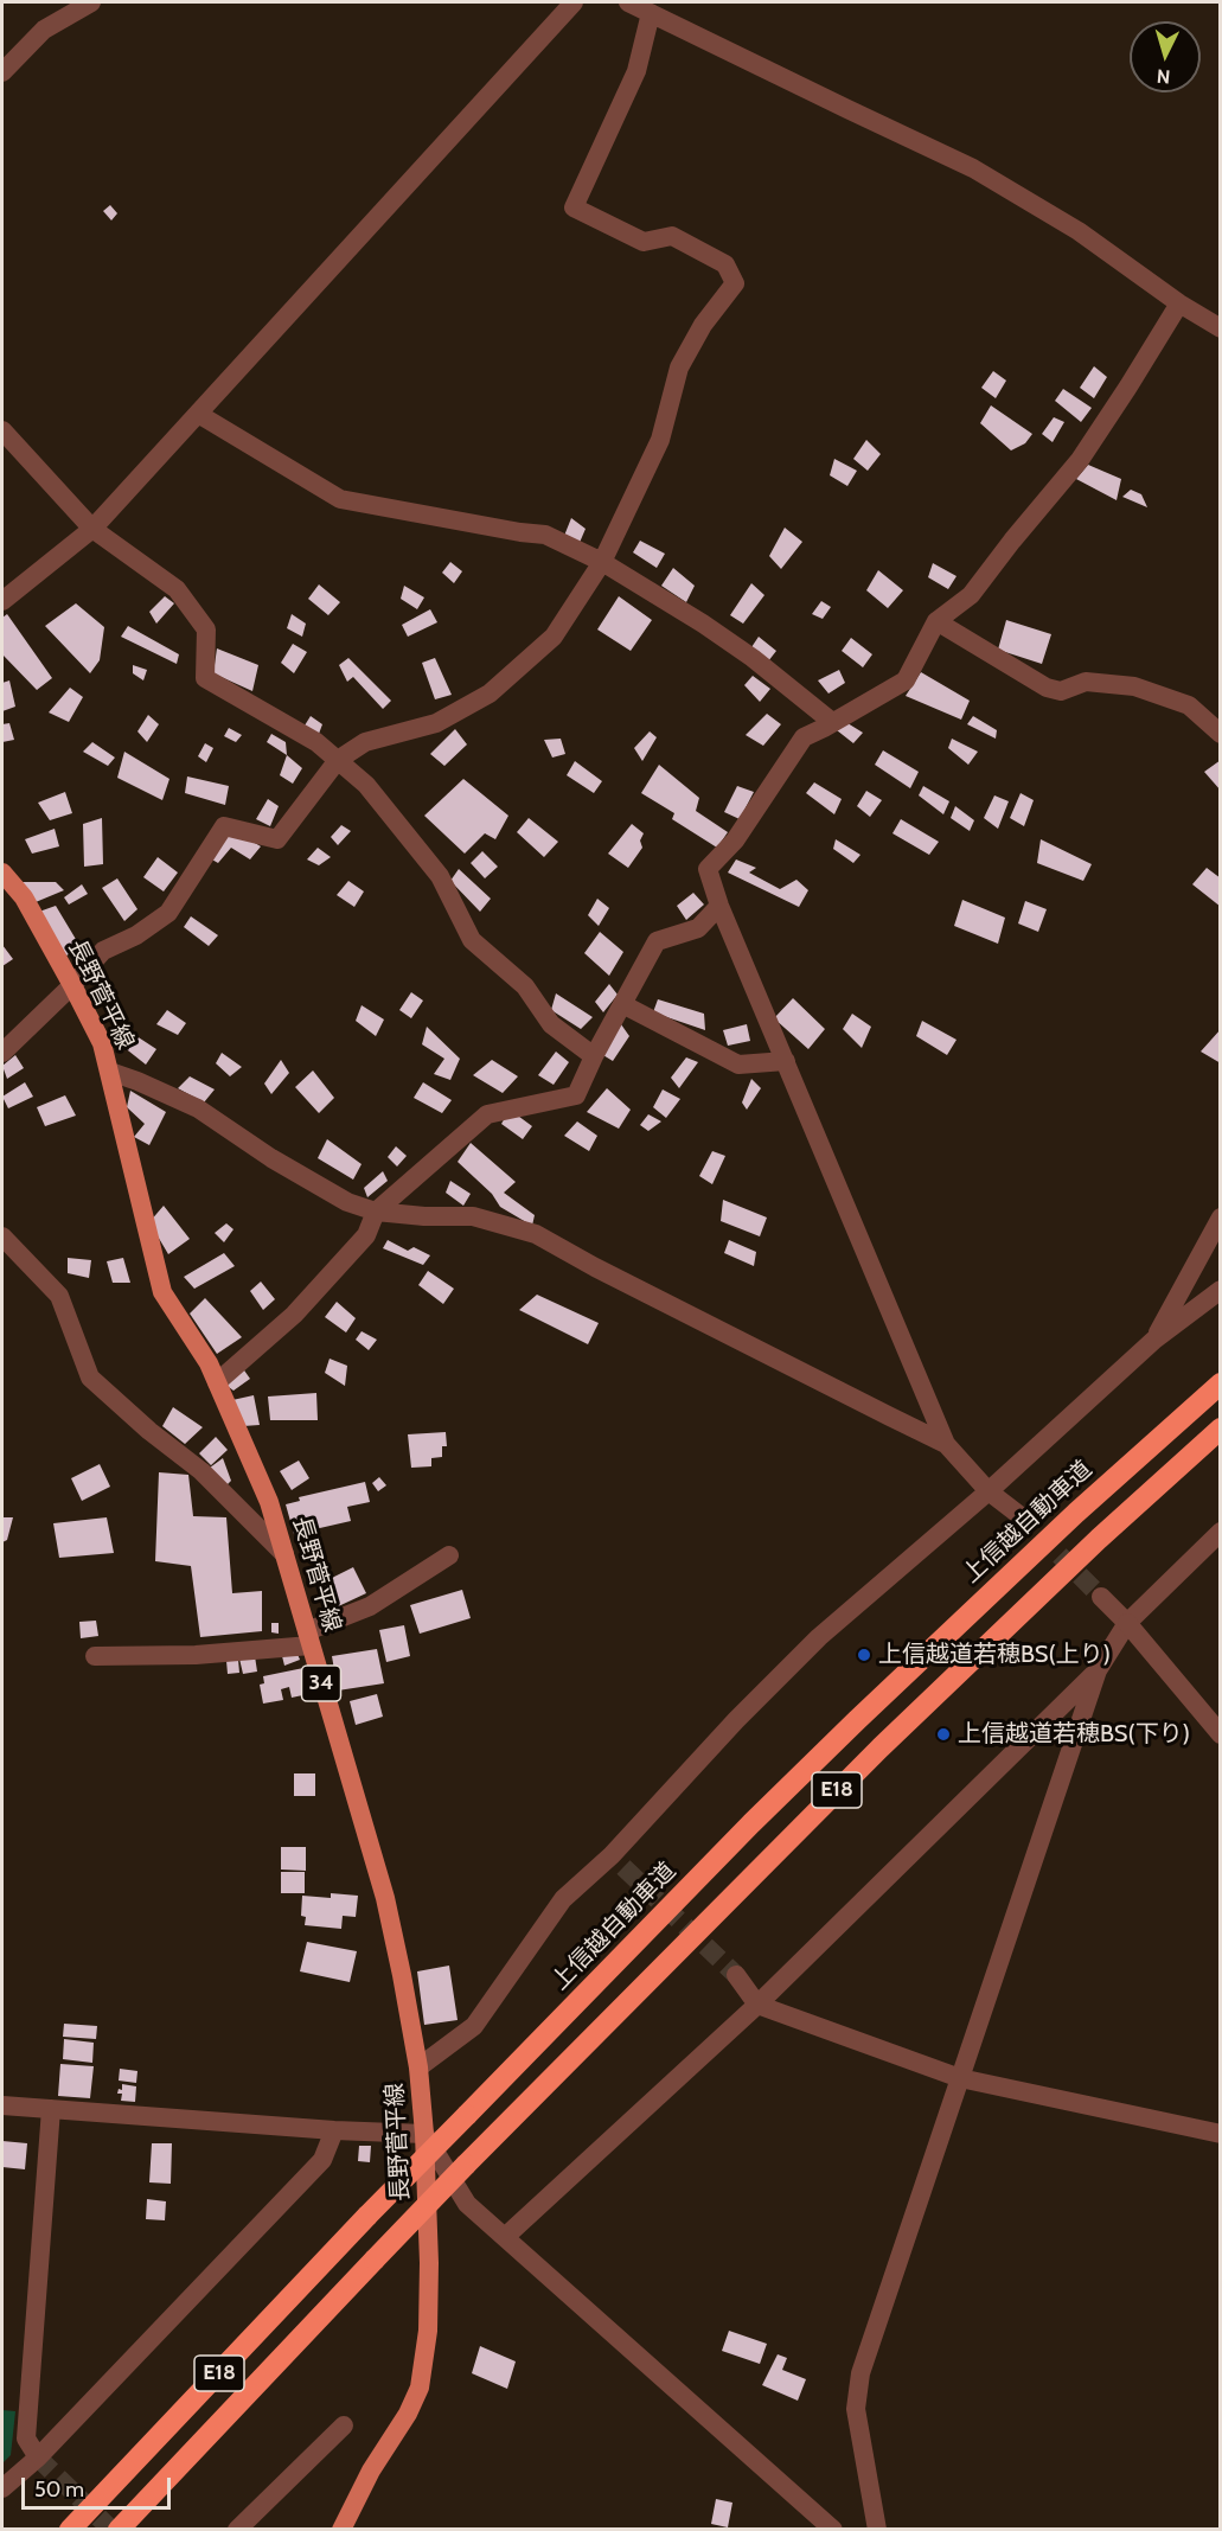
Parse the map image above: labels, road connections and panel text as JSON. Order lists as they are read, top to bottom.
{
  "streets": {
    "highway": ["上信越自動車道", "E18"],
    "main road": ["長野菅平線", "34"]
  },
  "places": ["上信越道若穂BS(上り)", "上信越道若穂BS(下り)"],
  "scale_bar": "50 m",
  "north": "bottom"
}
